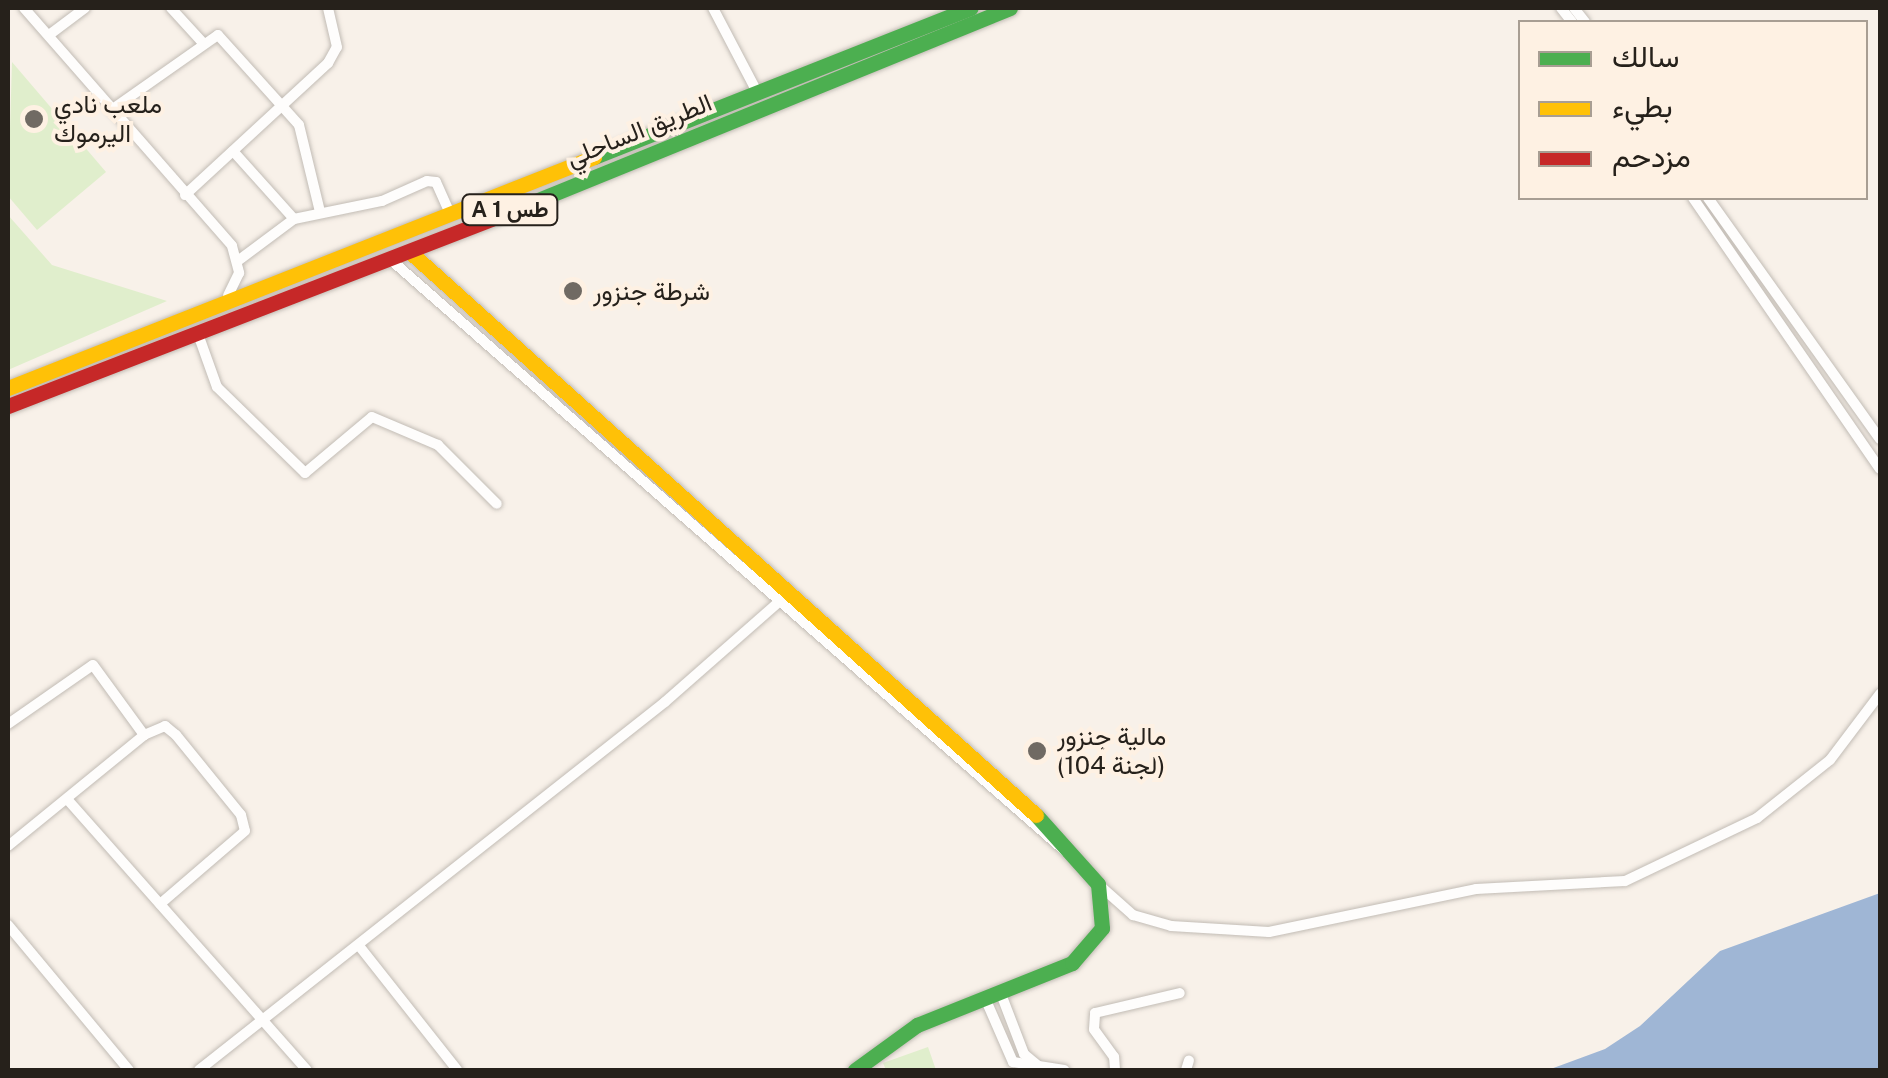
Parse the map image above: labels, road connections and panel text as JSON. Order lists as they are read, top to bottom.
{
  "streets": {
    "main road": ["الطريق الساحلي", "A 1 طس"]
  },
  "places": ["ملعب نادي اليرموك", "شرطة جنزور", "مالية جنزور (لجنة 104)"],
  "legend": ["سالك", "بطيء", "مزدحم"]
}
